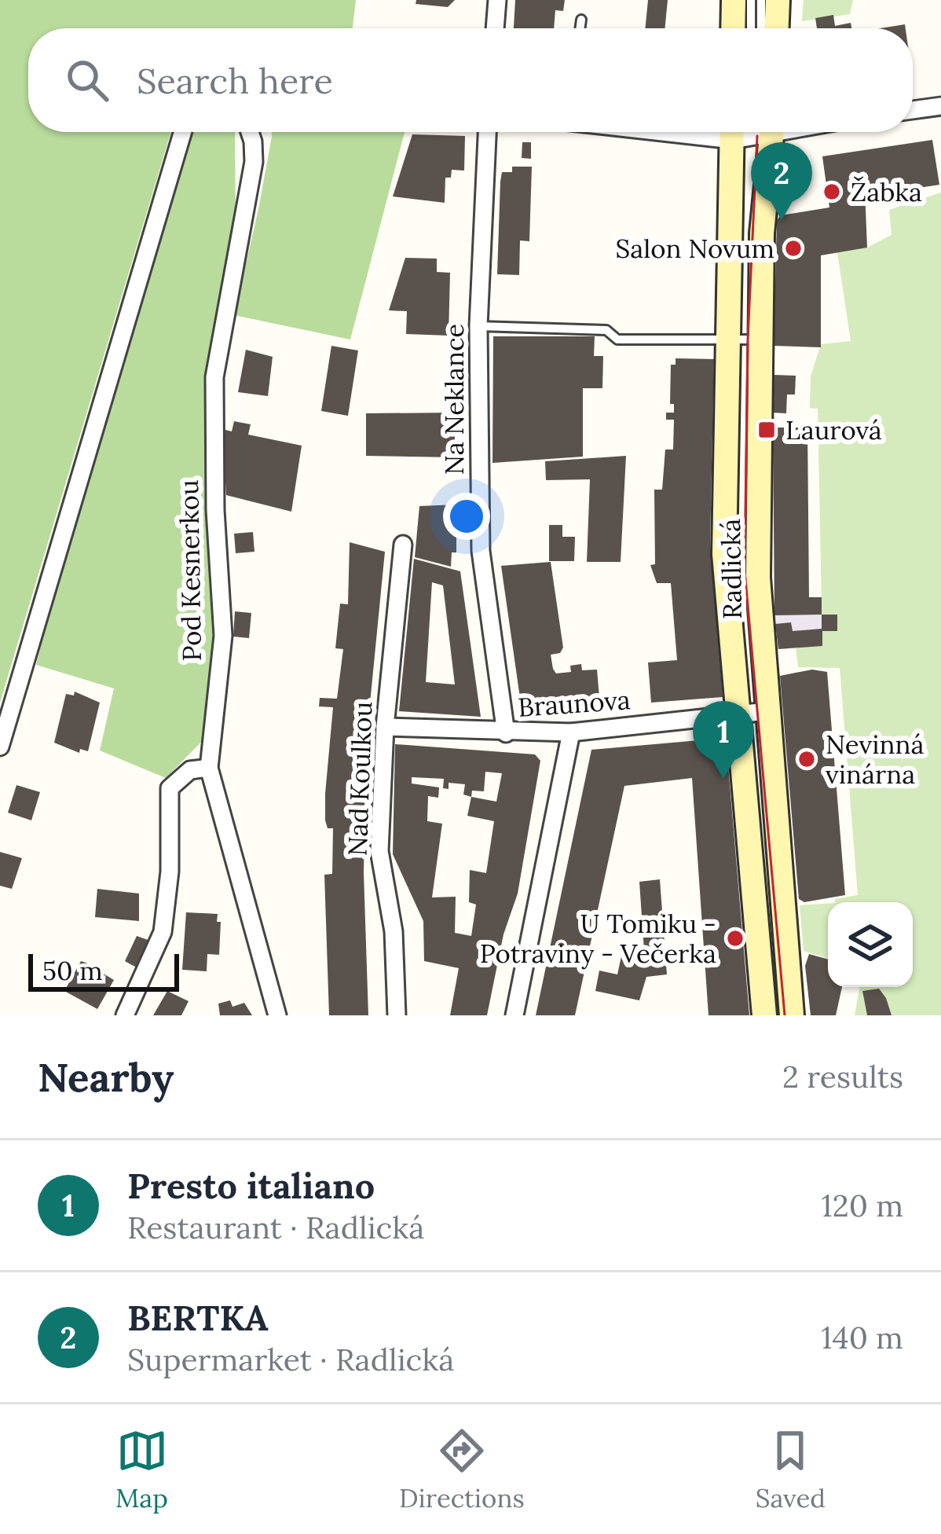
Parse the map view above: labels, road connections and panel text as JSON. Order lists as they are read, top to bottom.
{
  "streets": {
    "main road": ["Radlická"],
    "street": [
      "Na Neklance",
      "Pod Kesnerkou",
      "Braunova",
      "Nad Koulkou"
    ]
  },
  "crossings": [
    ["Na Neklance", "Braunova"],
    ["Radlická", "Braunova"],
    ["Braunova", "Nad Koulkou"]
  ],
  "places": {
    "other": [
      "Žabka",
      "Salon Novum",
      "Nevinná vinárna",
      "U Tomiku - Potraviny - Večerka"
    ],
    "transit": ["Laurová"]
  },
  "scale_bar": "50 m",
  "page": {
    "search": "Search here",
    "pins": ["2", "1"],
    "scale": "50 m",
    "heading": ["Nearby", "2 results"],
    "list": [
      {
        "mark": "1",
        "name": "Presto italiano",
        "note": "Restaurant · Radlická",
        "value": "120 m"
      },
      {
        "mark": "2",
        "name": "BERTKA",
        "note": "Supermarket · Radlická",
        "value": "140 m"
      }
    ],
    "nav": ["Map", "Directions", "Saved"]
  }
}
